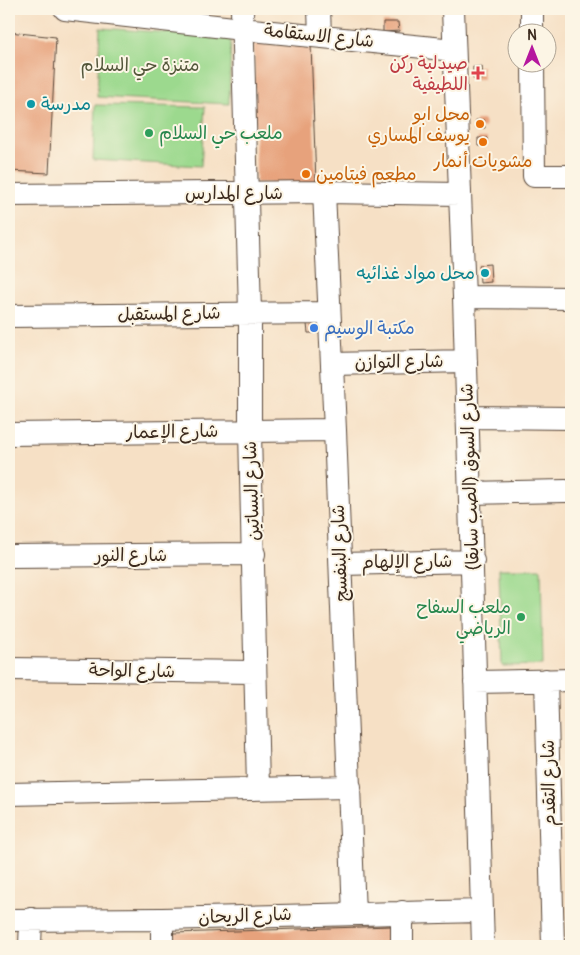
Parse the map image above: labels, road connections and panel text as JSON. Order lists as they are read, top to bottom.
{
  "streets": {
    "street": [
      "شارع الاستقامة",
      "شارع المدارس",
      "شارع المستقبل",
      "شارع التوازن",
      "شارع الإعمار",
      "شارع السوق (الصب سابقا)",
      "شارع البساتين",
      "شارع البنفسج",
      "شارع النور",
      "شارع الإلهام",
      "شارع الواحة",
      "شارع التقدم",
      "شارع الريحان"
    ]
  },
  "crossings": [
    ["شارع الاستقامة", "شارع السوق (الصب سابقا)"],
    ["شارع المدارس", "شارع السوق (الصب سابقا)"],
    ["شارع المدارس", "شارع البساتين"],
    ["شارع المدارس", "شارع البنفسج"],
    ["شارع المستقبل", "شارع البساتين"],
    ["شارع المستقبل", "شارع البنفسج"],
    ["شارع التوازن", "شارع السوق (الصب سابقا)"],
    ["شارع التوازن", "شارع البنفسج"],
    ["شارع الإعمار", "شارع البساتين"],
    ["شارع الإعمار", "شارع البنفسج"],
    ["شارع السوق (الصب سابقا)", "شارع الإلهام"],
    ["شارع السوق (الصب سابقا)", "شارع الريحان"],
    ["شارع البساتين", "شارع النور"],
    ["شارع البساتين", "شارع الواحة"],
    ["شارع البنفسج", "شارع الإلهام"],
    ["شارع البنفسج", "شارع الريحان"]
  ],
  "parks": ["متنزة حي السلام"],
  "places": {
    "health": ["صيدلية ركن اللطيفية"],
    "other": [
      "مدرسة",
      "محل ابو يوسف المساري",
      "ملعب حي السلام",
      "مشويات أنمار",
      "مطعم فيتامين",
      "محل مواد غذائيه",
      "مكتبة الوسيم",
      "ملعب السفاح الرياضي"
    ]
  },
  "north": "top"
}
